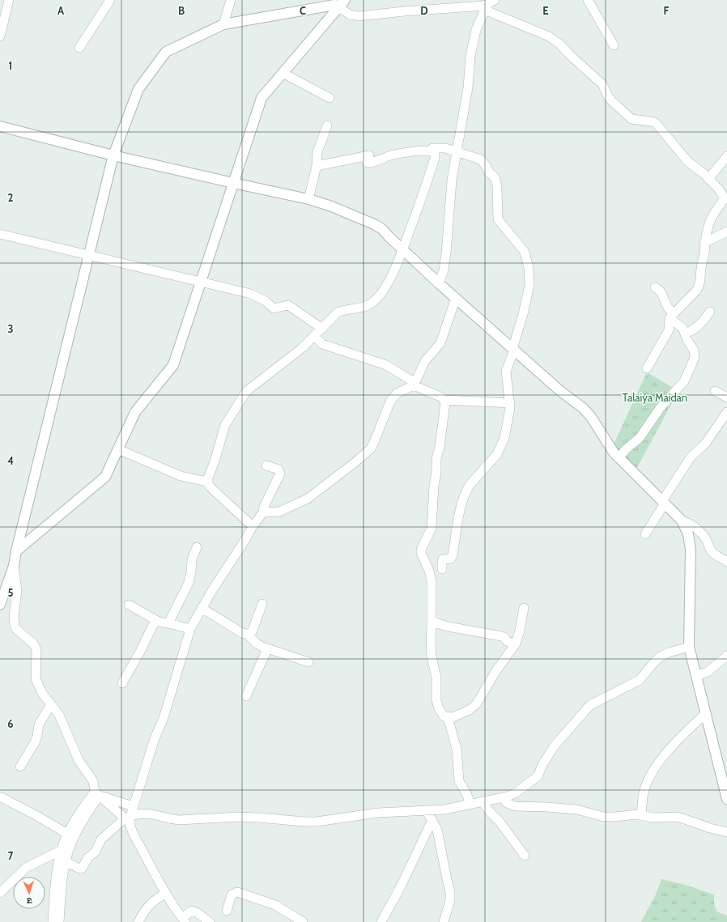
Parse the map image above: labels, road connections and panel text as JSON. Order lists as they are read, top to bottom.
{
  "parks": ["Talaiya Maidan"],
  "north": "bottom",
  "grid": {
    "columns": [
      "A",
      "B",
      "C",
      "D",
      "E",
      "F"
    ],
    "rows": [
      "1",
      "2",
      "3",
      "4",
      "5",
      "6",
      "7"
    ]
  }
}
